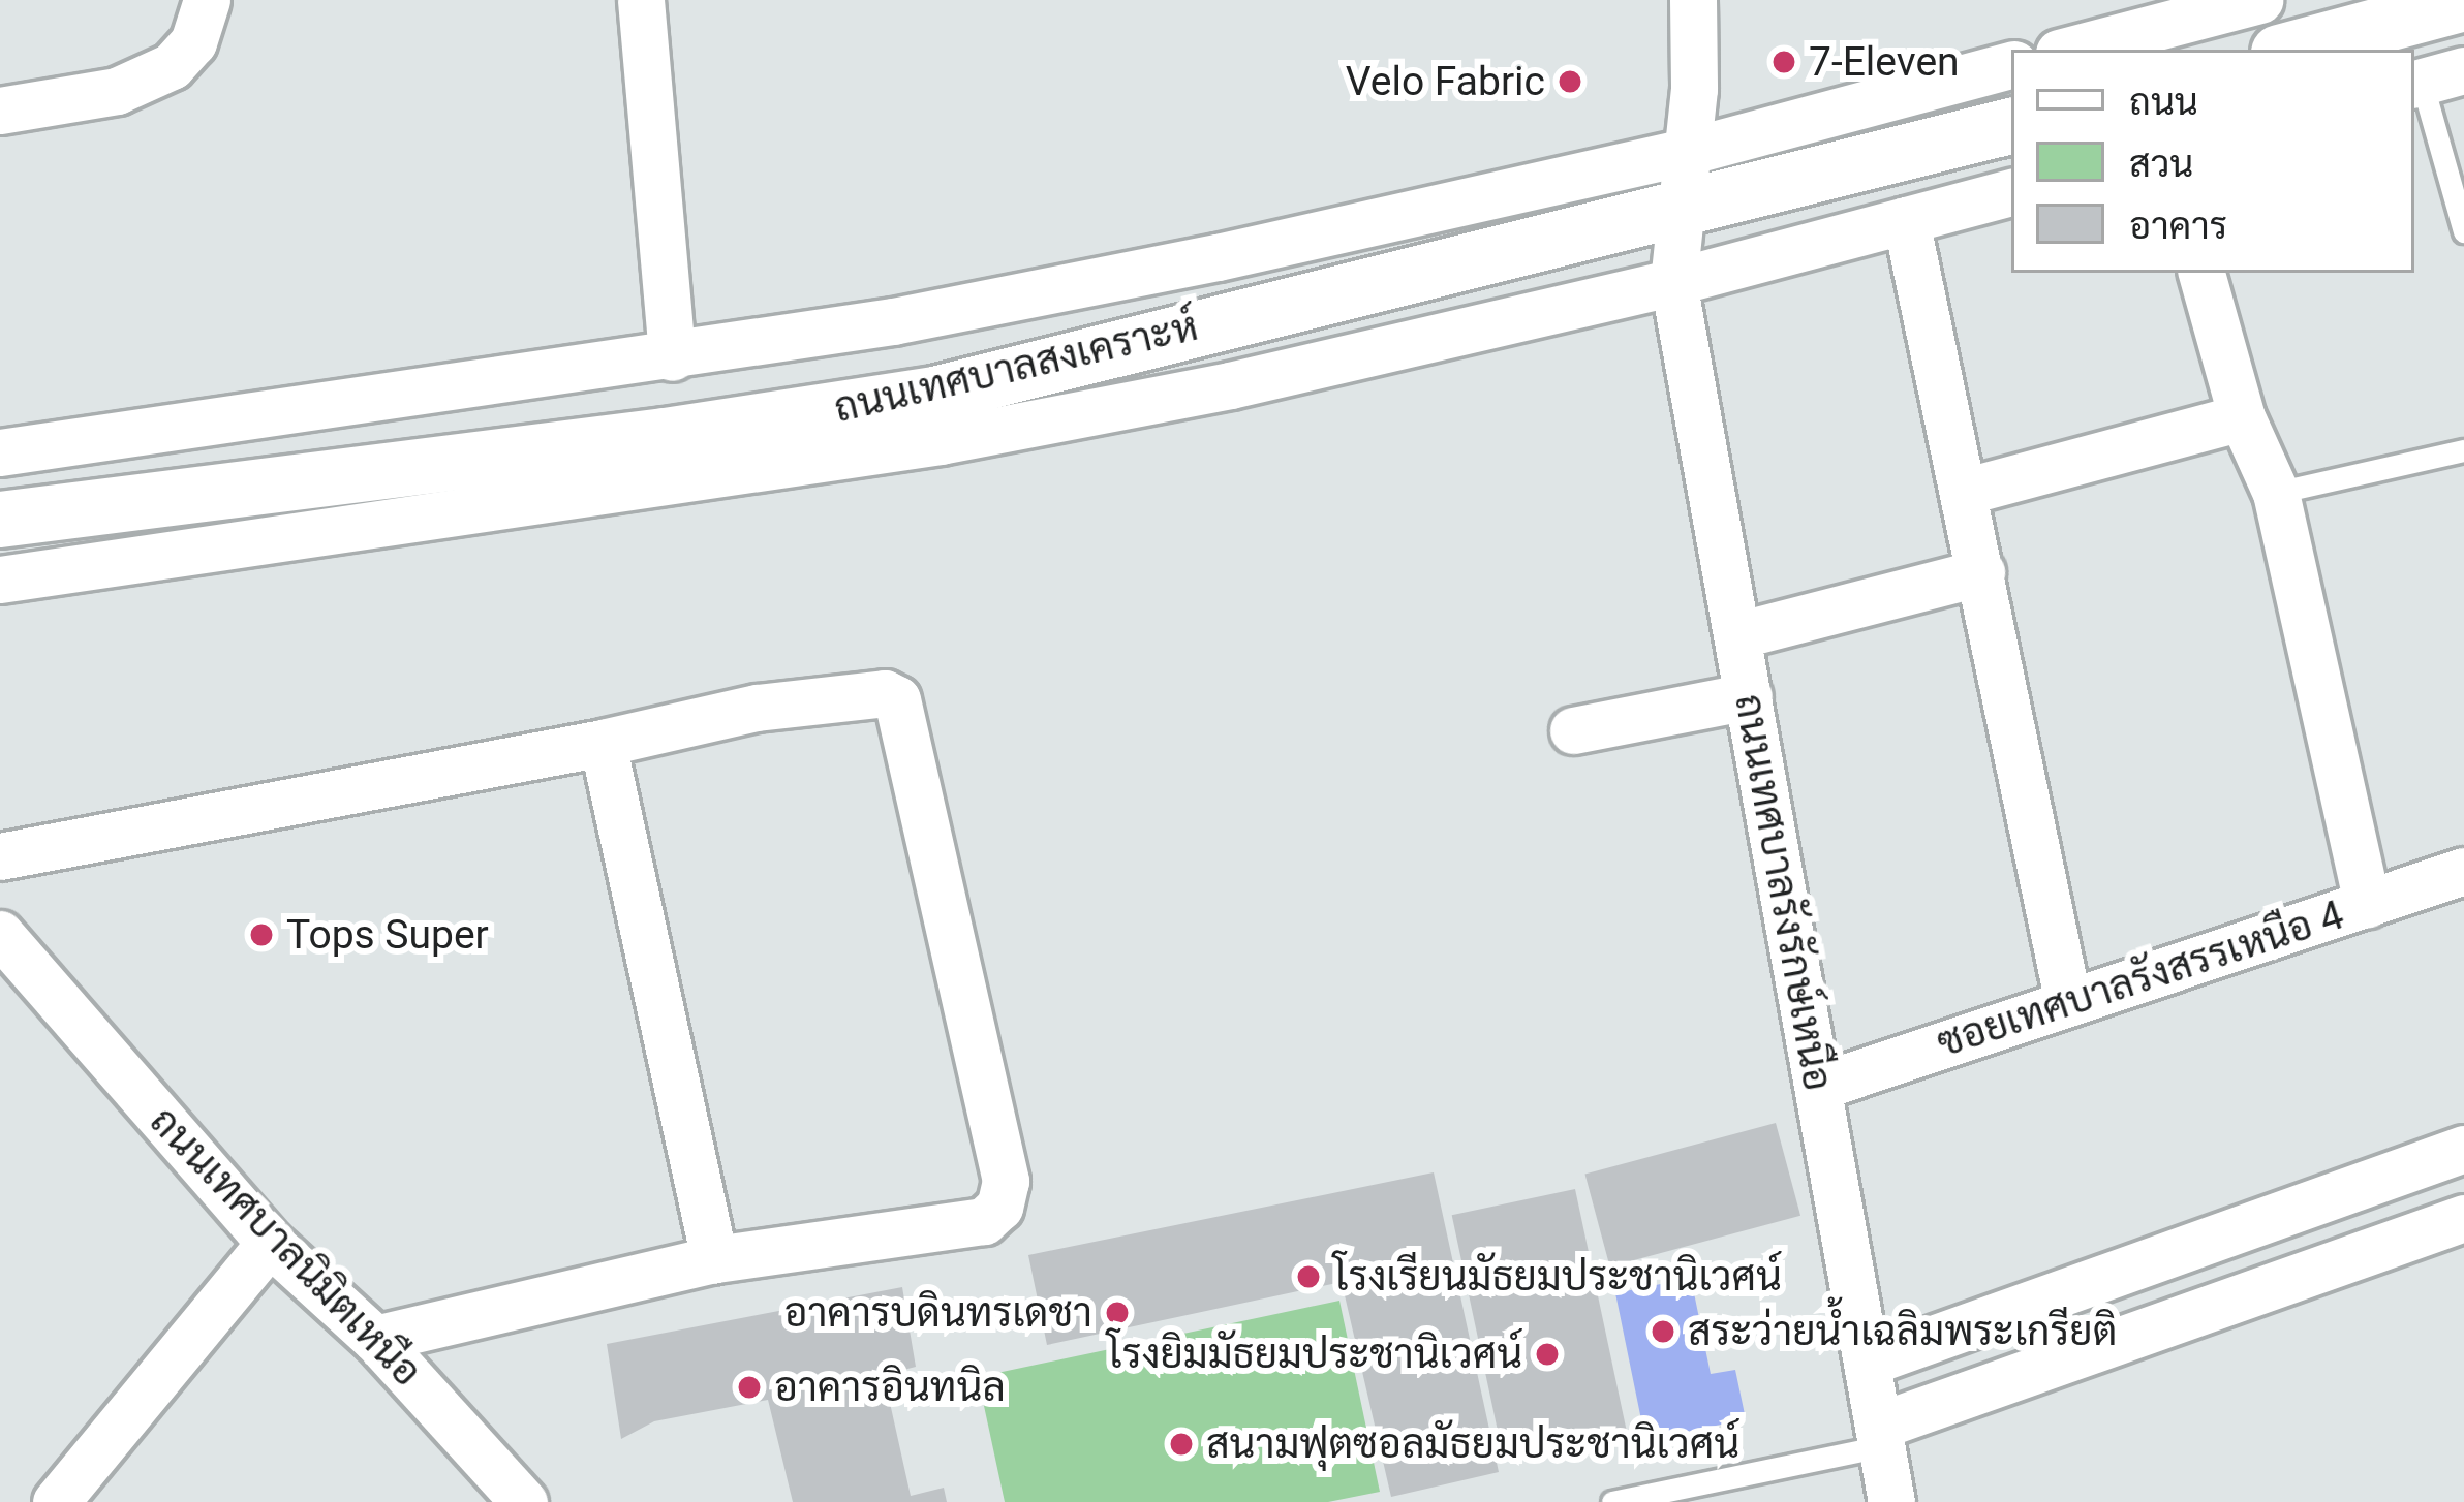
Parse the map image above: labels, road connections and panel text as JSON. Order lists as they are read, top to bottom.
{
  "streets": {
    "street": [
      "ถนนเทศบาลสงเคราะห์",
      "ถนนเทศบาลรังรักษ์เหนือ",
      "ซอยเทศบาลรังสรรเหนือ 4",
      "ถนนเทศบาลนิมิตเหนือ"
    ]
  },
  "crossings": [
    ["ถนนเทศบาลสงเคราะห์", "ถนนเทศบาลรังรักษ์เหนือ"],
    ["ถนนเทศบาลรังรักษ์เหนือ", "ซอยเทศบาลรังสรรเหนือ 4"]
  ],
  "places": [
    "7-Eleven",
    "Velo Fabric",
    "Tops Super",
    "โรงเรียนมัธยมประชานิเวศน์",
    "อาคารบดินทรเดชา",
    "สระว่ายนํ้าเฉลิมพระเกรียติ",
    "โรงยิมมัธยมประชานิเวศน์",
    "อาคารอินทนิล",
    "สนามฟุตซอลมัธยมประชานิเวศน์"
  ],
  "legend": ["ถนน", "สวน", "อาคาร"]
}
